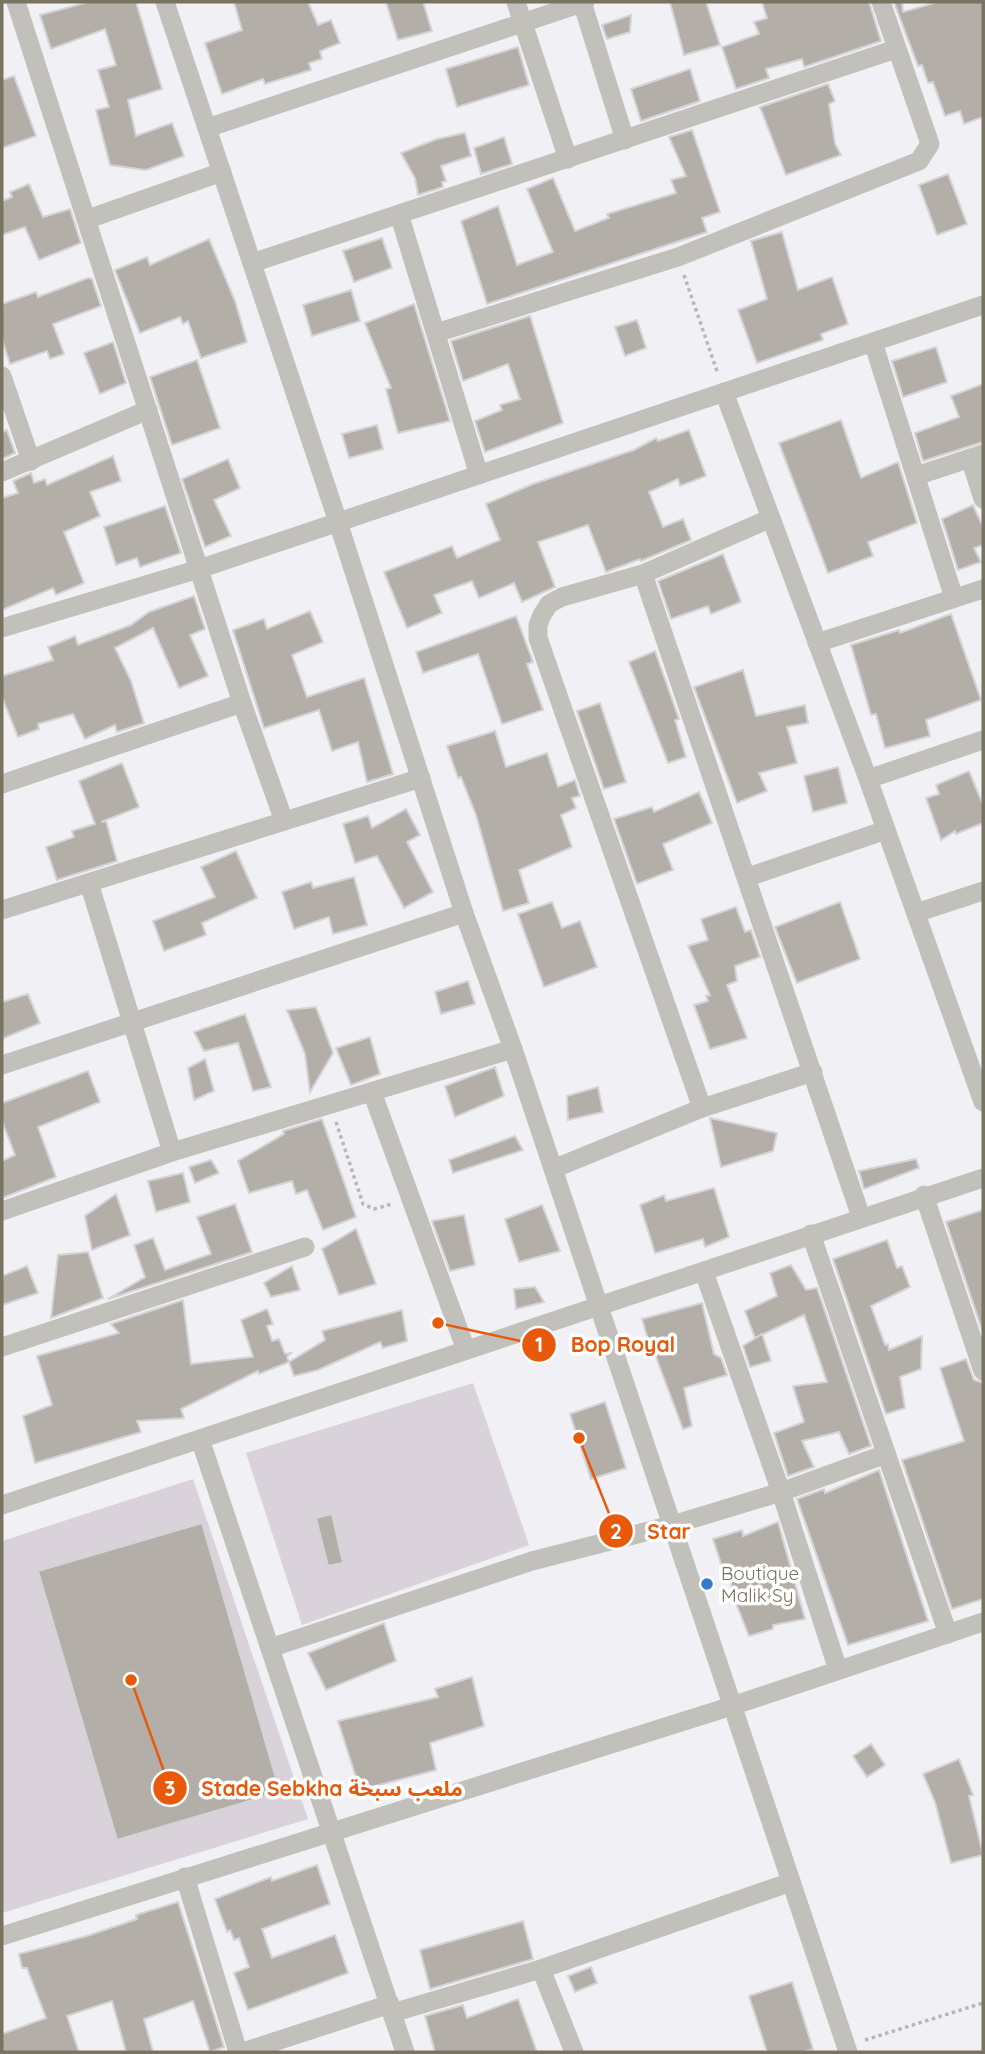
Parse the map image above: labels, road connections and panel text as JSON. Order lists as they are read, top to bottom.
{
  "places": [
    "Bop Royal",
    "Star",
    "Boutique Malik Sy",
    "Stade Sebkha ملعب سبخة"
  ]
}
